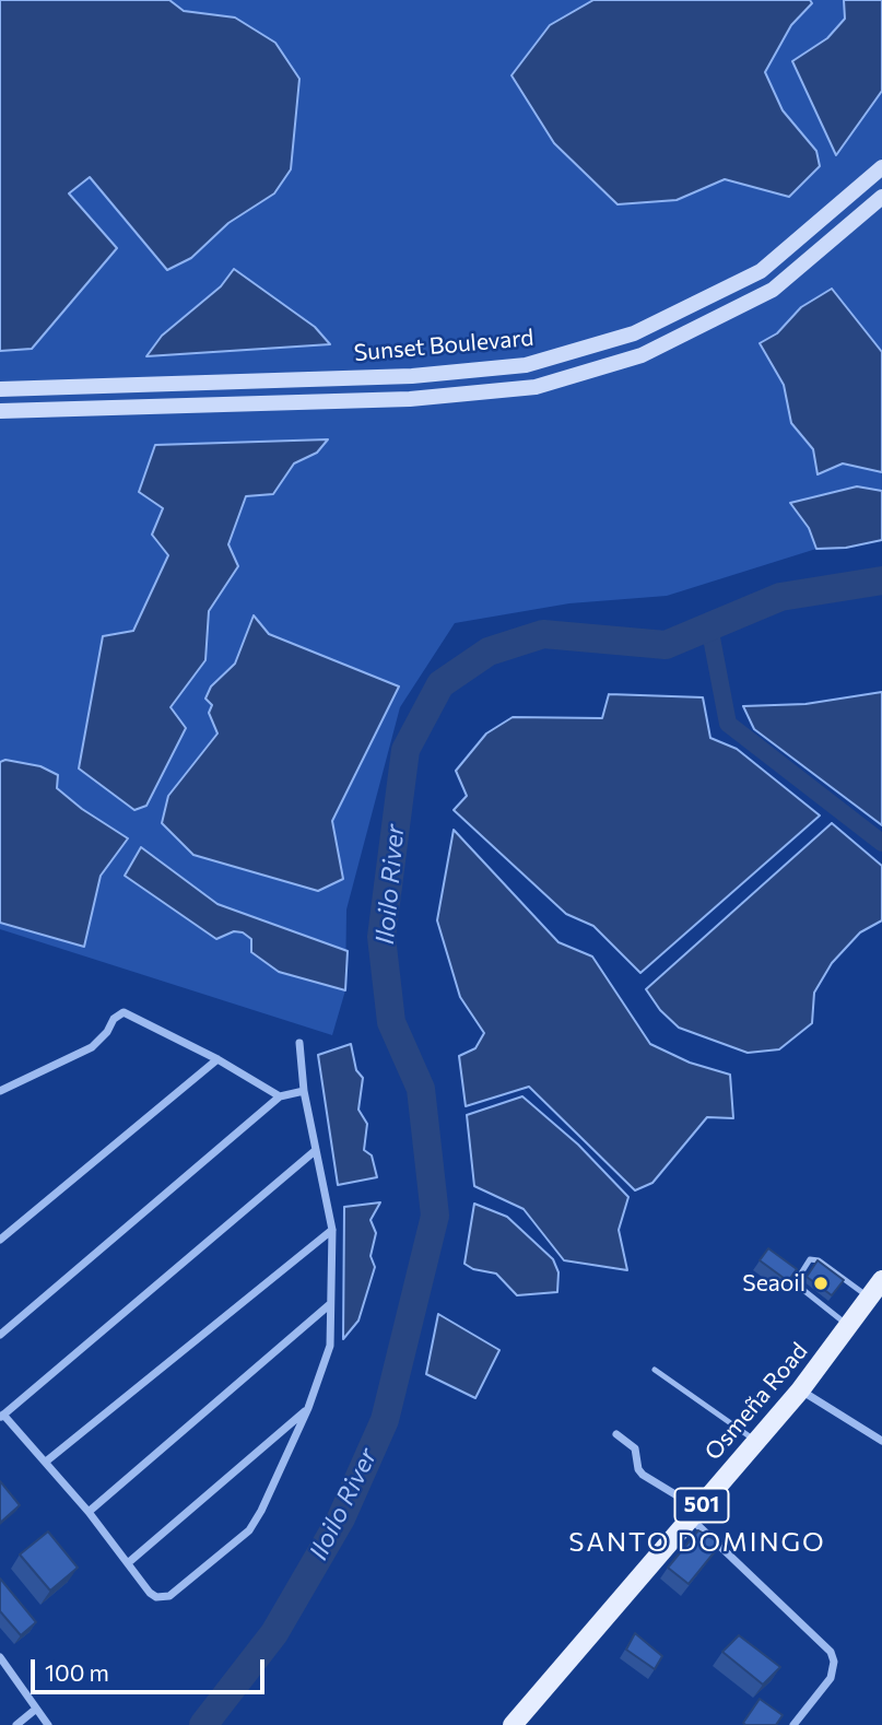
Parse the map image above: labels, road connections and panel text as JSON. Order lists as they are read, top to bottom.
{
  "streets": {
    "main road": ["Sunset Boulevard", "Osmeña Road", "501"]
  },
  "districts": ["SANTO DOMINGO"],
  "water": ["Iloilo River"],
  "places": ["Seaoil"],
  "scale_bar": "100 m"
}
